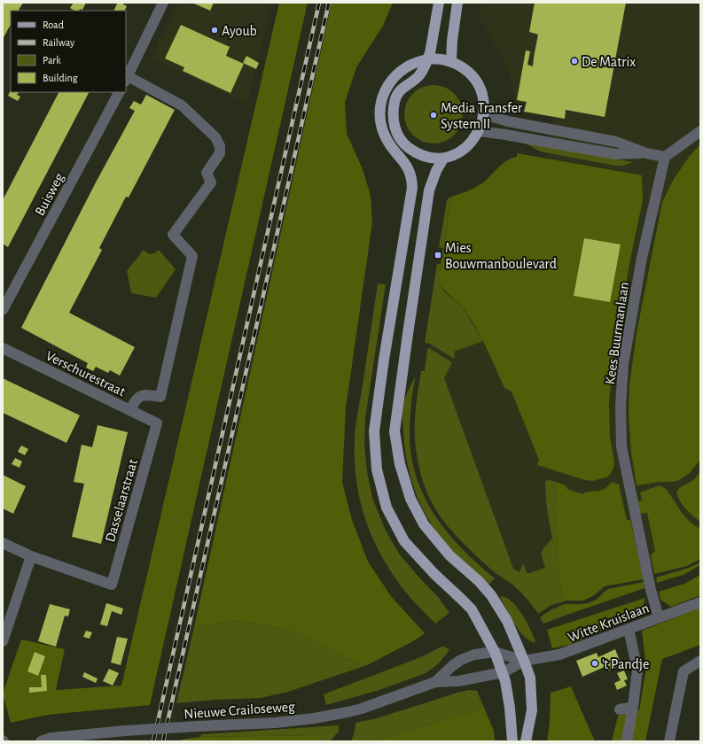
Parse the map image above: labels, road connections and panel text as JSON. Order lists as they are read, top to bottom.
{
  "streets": {
    "street": [
      "Buisweg",
      "Kees Buurmanlaan",
      "Verschurestraat",
      "Dasselaarstraat",
      "Witte Kruislaan",
      "Nieuwe Crailoseweg"
    ]
  },
  "crossings": [
    ["Kees Buurmanlaan", "Witte Kruislaan"],
    ["Verschurestraat", "Dasselaarstraat"]
  ],
  "places": {
    "other": [
      "Ayoub",
      "De Matrix",
      "Media Transfer System II",
      "'t Pandje"
    ],
    "transit": ["Mies Bouwmanboulevard"]
  },
  "legend": [
    "Road",
    "Railway",
    "Park",
    "Building"
  ]
}
